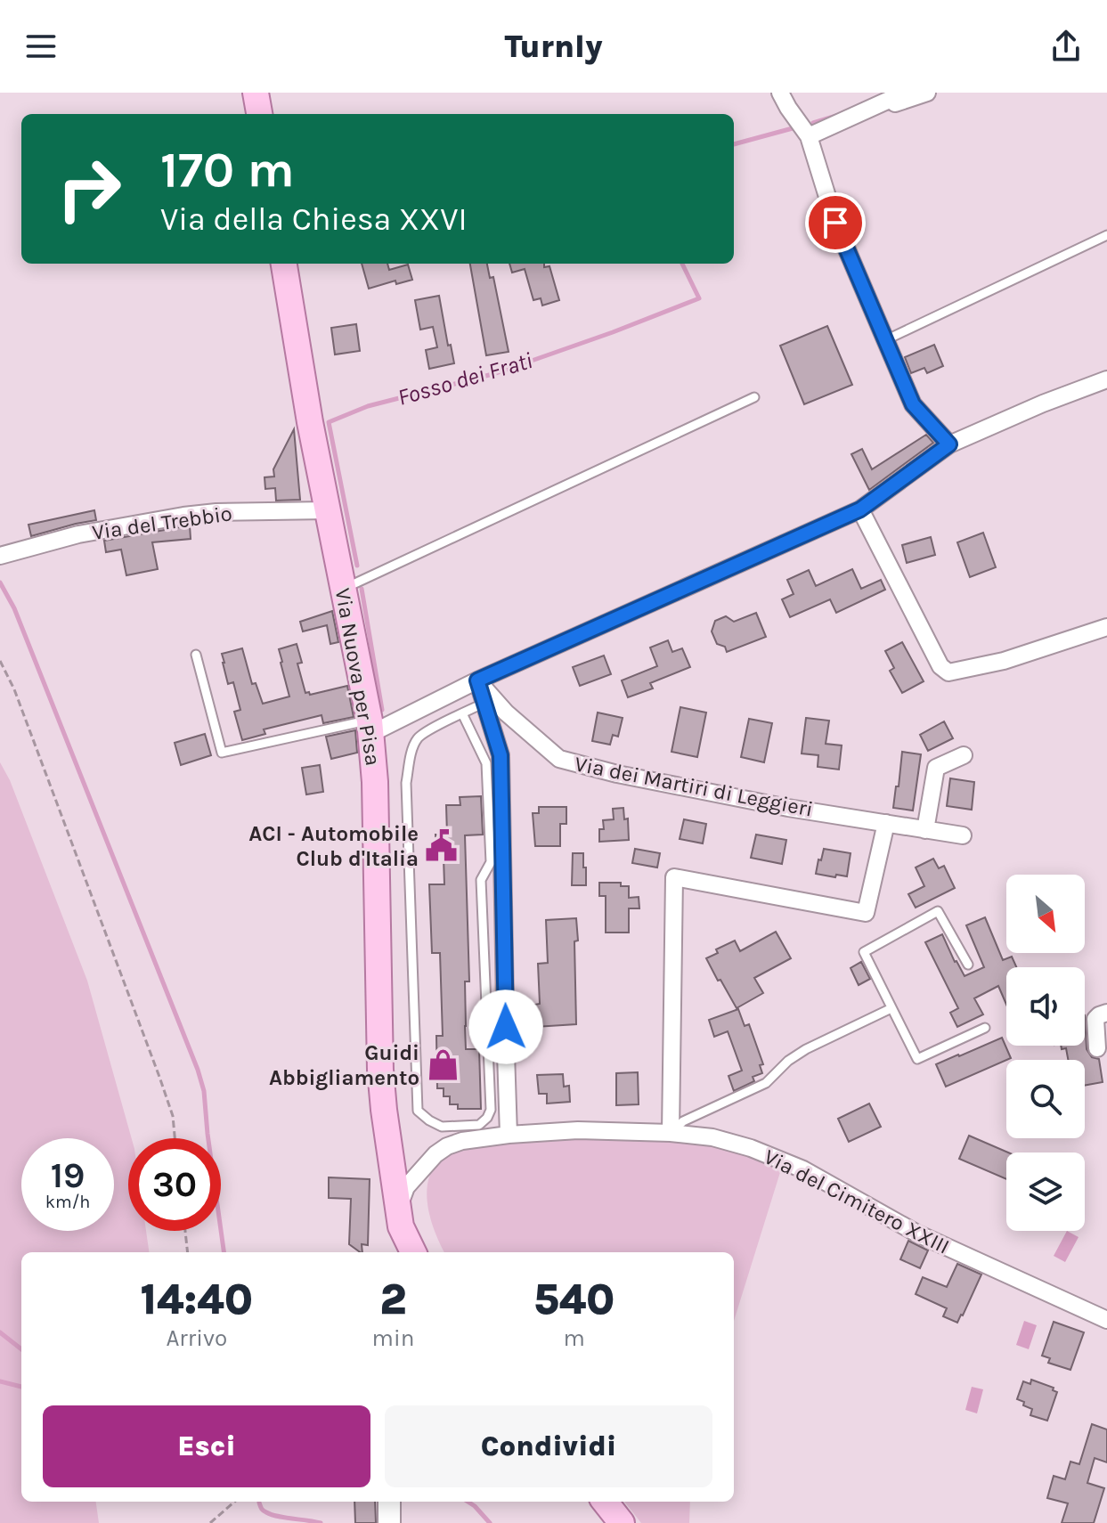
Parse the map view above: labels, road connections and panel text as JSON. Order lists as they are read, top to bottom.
{
  "streets": {
    "main road": ["Via Nuova per Pisa"],
    "street": ["Via del Trebbio", "Via dei Martiri di Leggieri", "Via del Cimitero XXIII"]
  },
  "crossings": [
    ["Via del Trebbio", "Via Nuova per Pisa"],
    ["Via Nuova per Pisa", "Via del Cimitero XXIII"]
  ],
  "water": ["Fosso dei Frati"],
  "places": {
    "public building": ["ACI - Automobile Club d'Italia"],
    "shop": ["Guidi Abbigliamento"]
  },
  "north": "bottom right",
  "page": {
    "header": "Turnly",
    "turn": ["170 m", "Via della Chiesa XXVI"],
    "speed": "19 km/h",
    "limit": "30",
    "eta": [
      "14:40",
      "Arrivo",
      "2",
      "min",
      "540",
      "m"
    ],
    "buttons": ["Esci", "Condividi"]
  }
}
